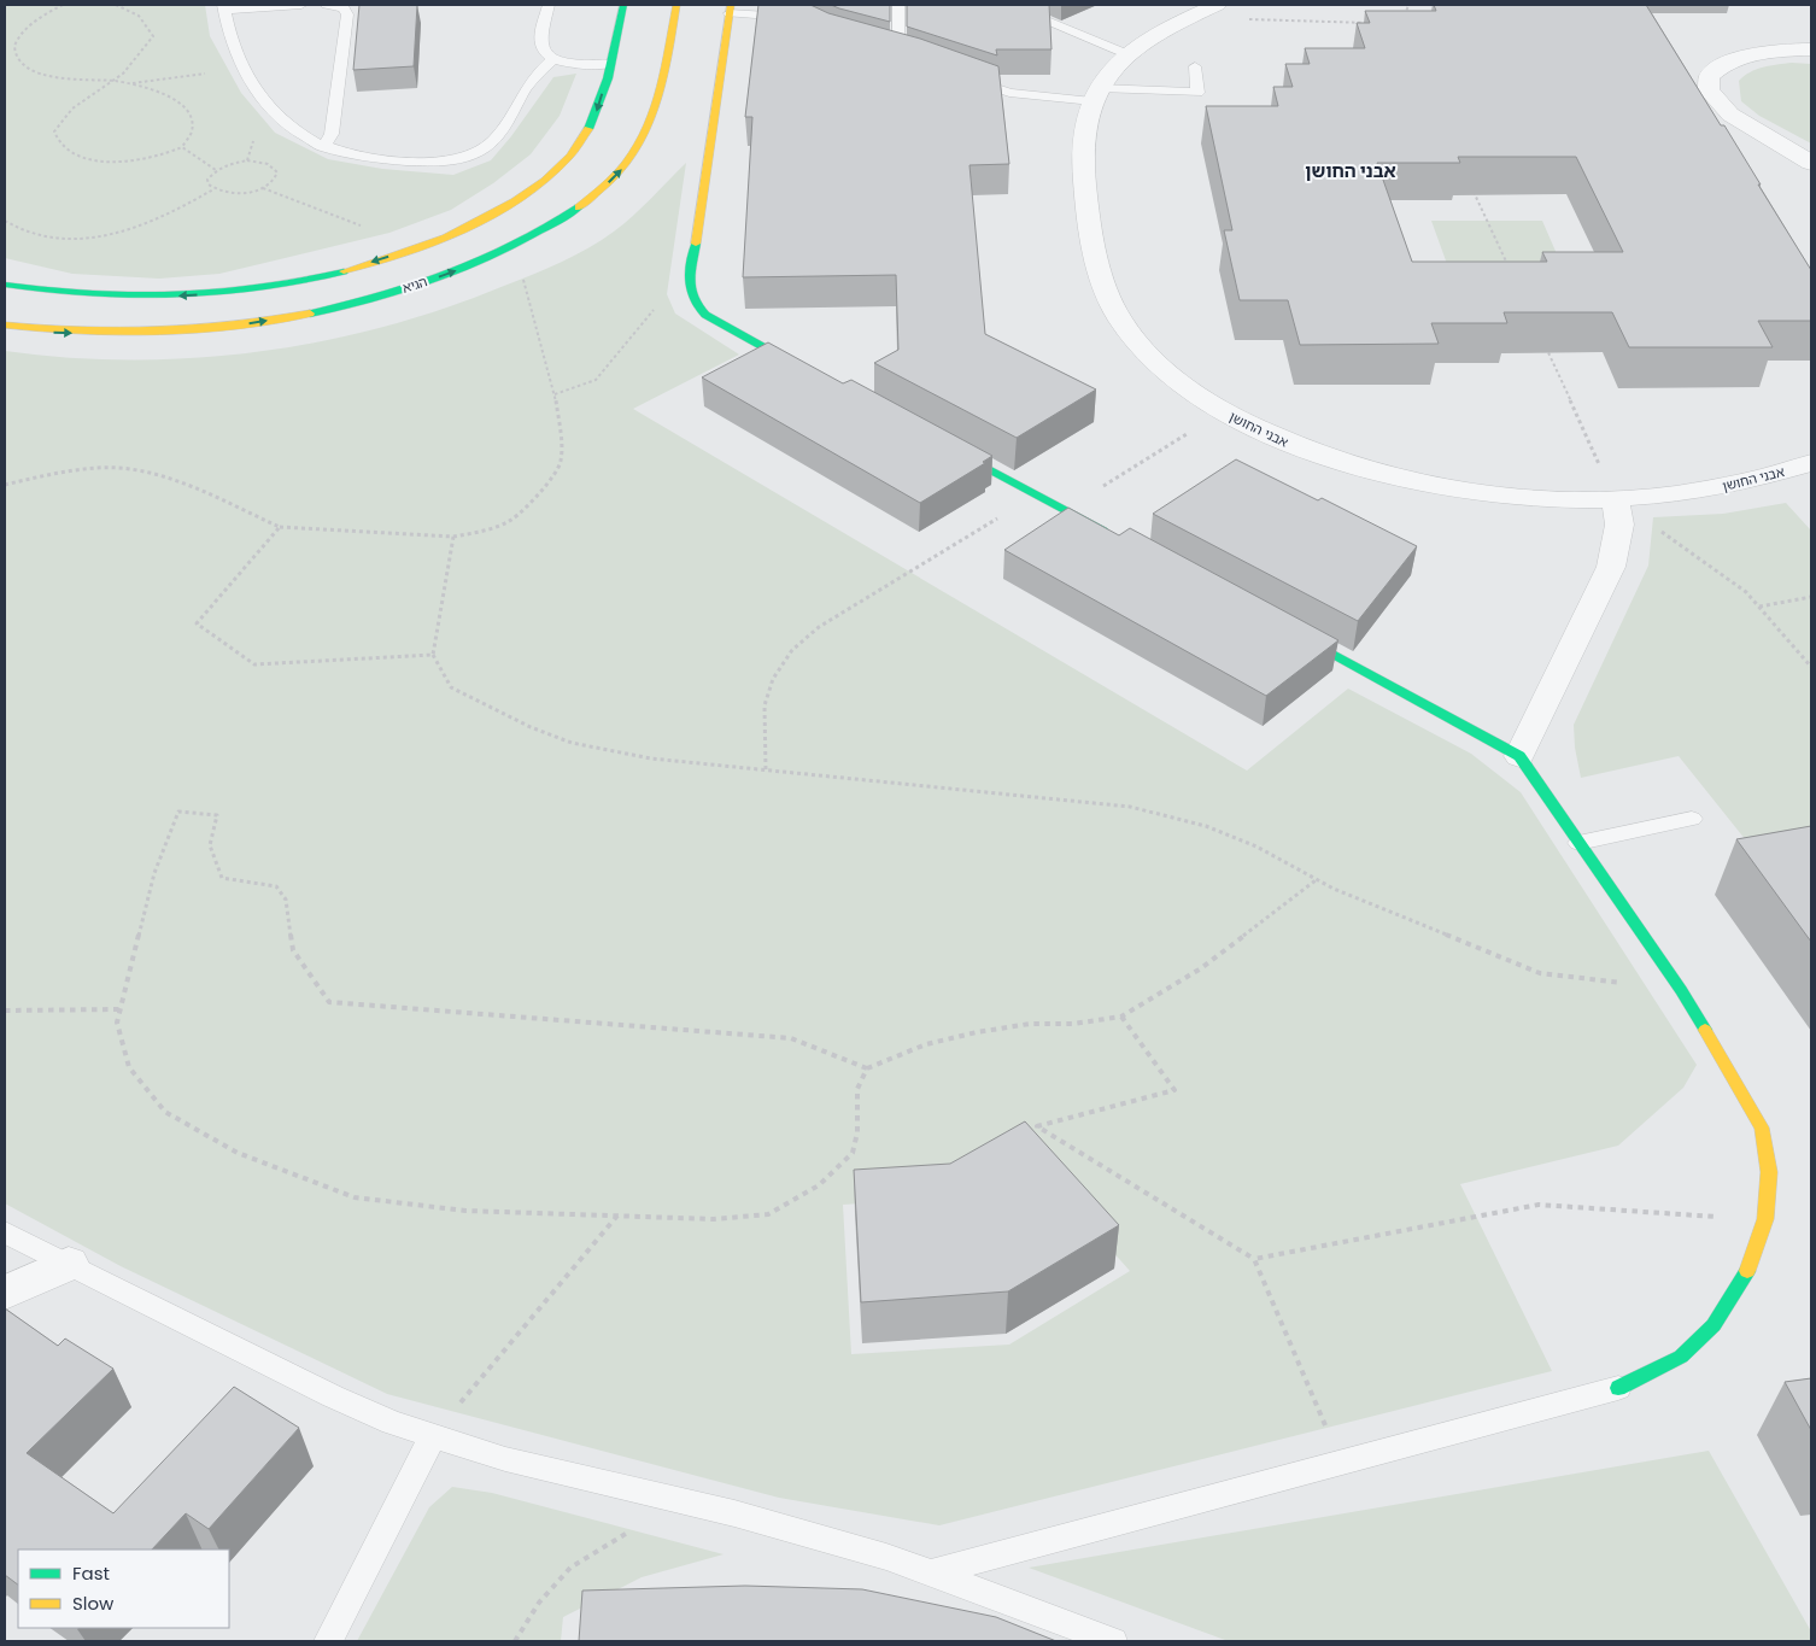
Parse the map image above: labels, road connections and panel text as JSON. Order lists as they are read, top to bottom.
{
  "streets": {
    "street": ["הגיא", "אבני החושן"]
  },
  "districts": ["אבני החושן"],
  "legend": ["Fast", "Slow"]
}
